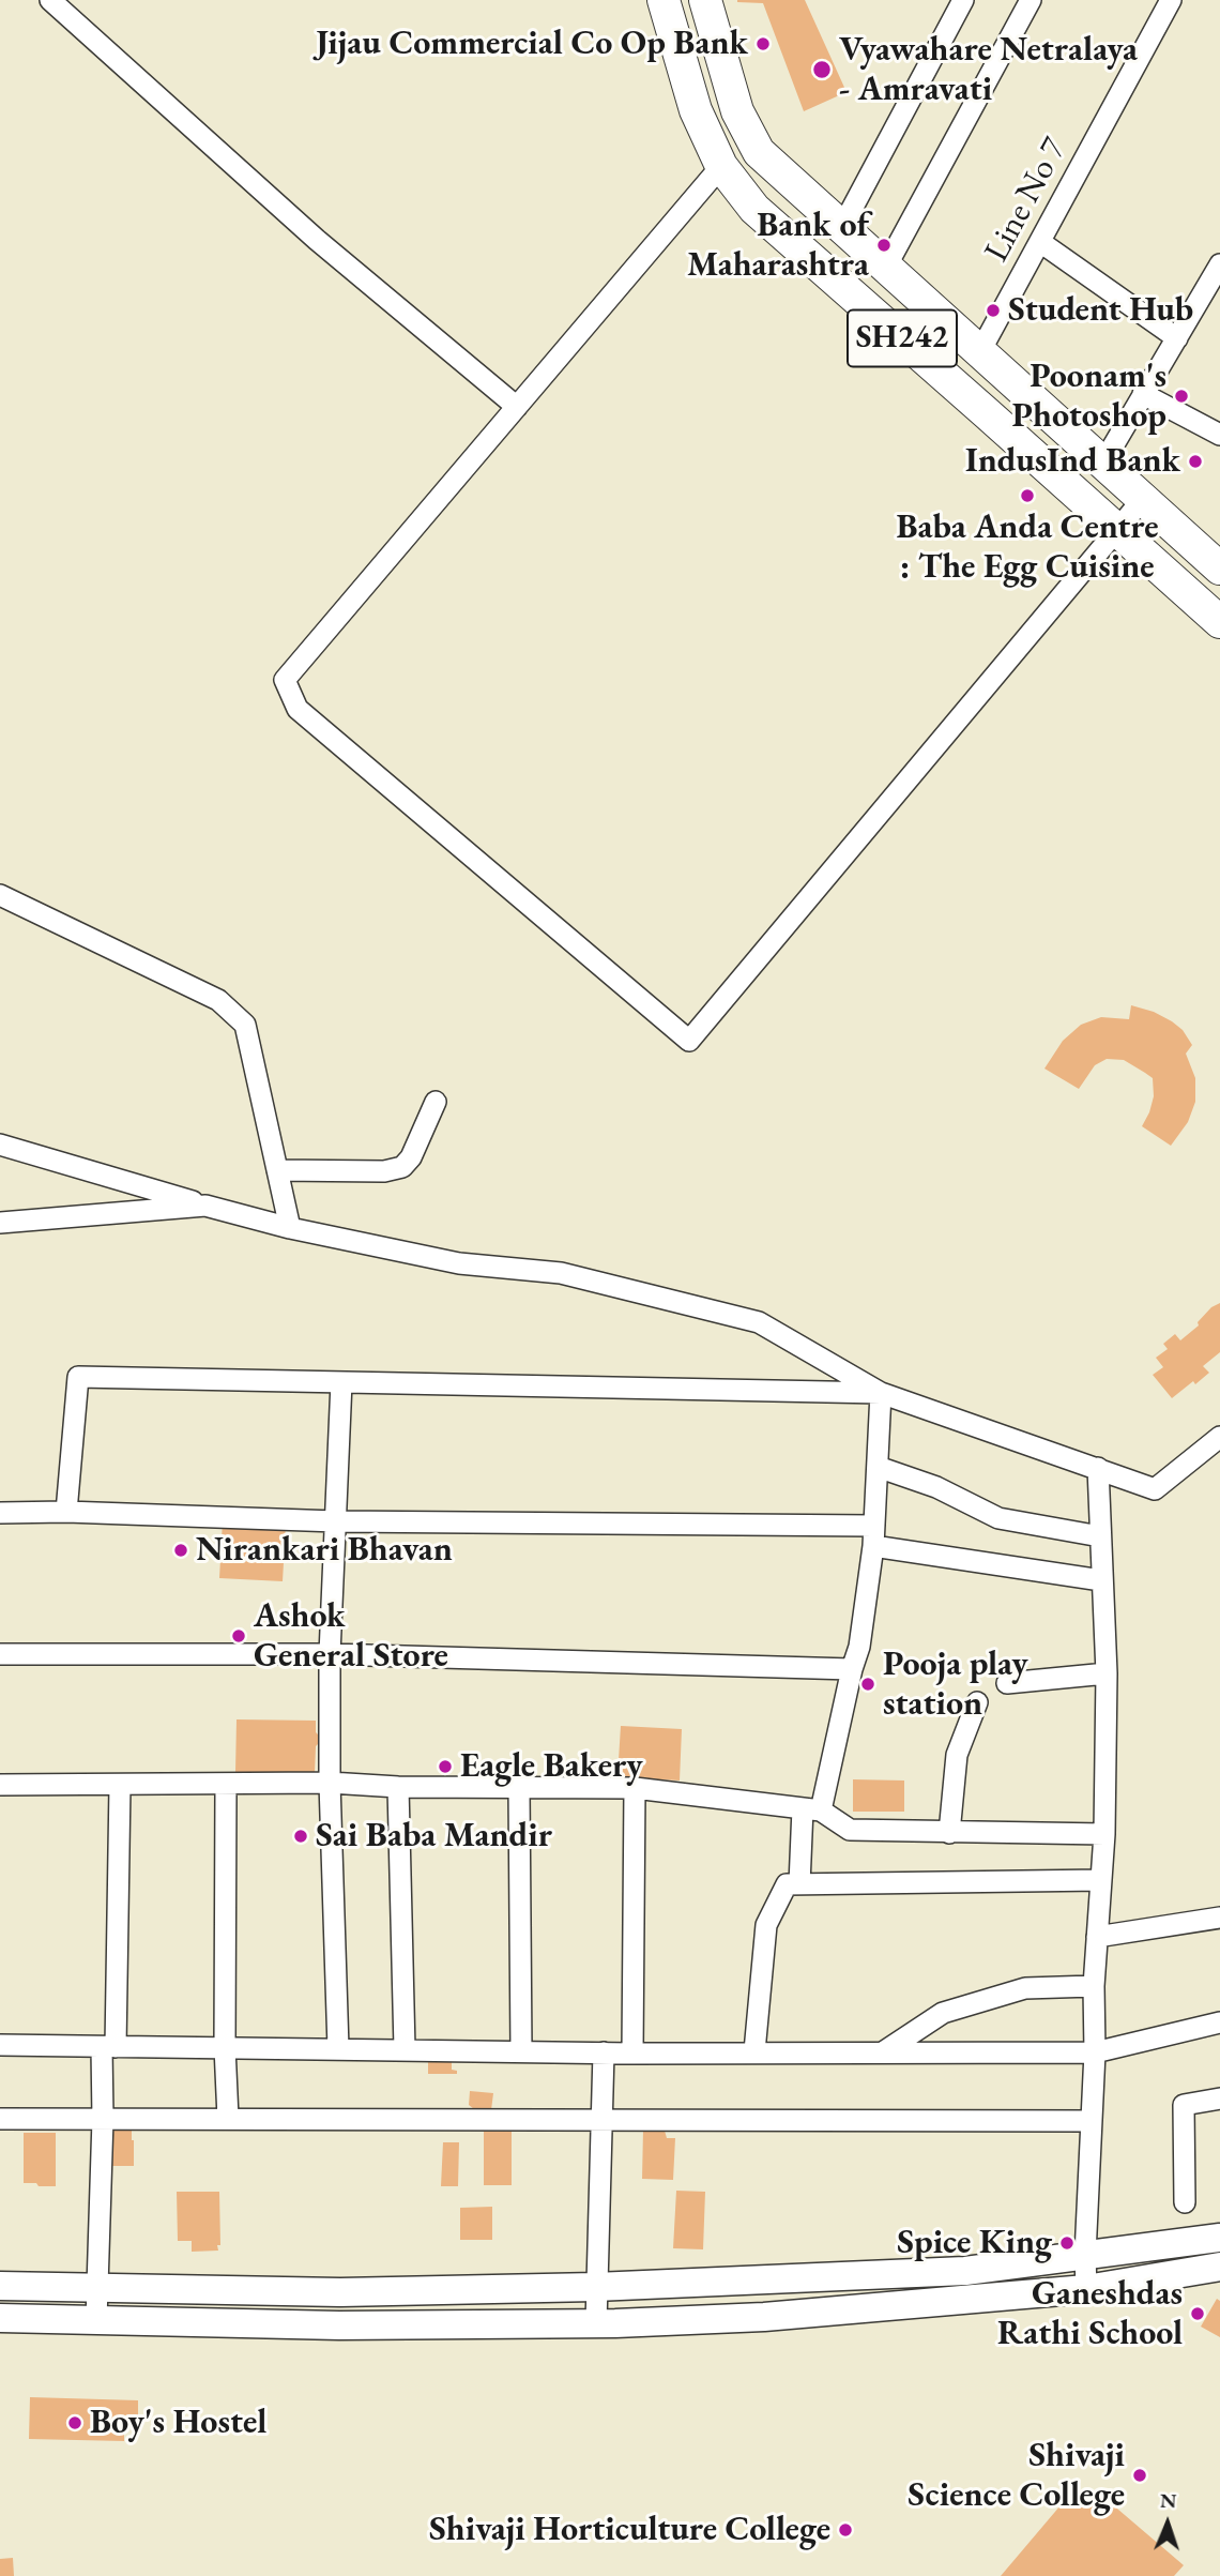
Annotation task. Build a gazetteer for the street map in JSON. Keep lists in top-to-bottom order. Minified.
{"streets":{"main road":["SH242"],"street":["Line No 7"]},"crossings":[["Line No 7","SH242"]],"places":["Jijau Commercial Co Op Bank","Vyawahare Netralaya - Amravati","Bank of Maharashtra","Student Hub","Poonam's Photoshop","IndusInd Bank","Baba Anda Centre : The Egg Cuisine","Nirankari Bhavan","Ashok General Store","Pooja play station","Eagle Bakery","Sai Baba Mandir","Spice King","Ganeshdas Rathi School","Boy's Hostel","Shivaji Science College","Shivaji Horticulture College"],"north":"top"}
